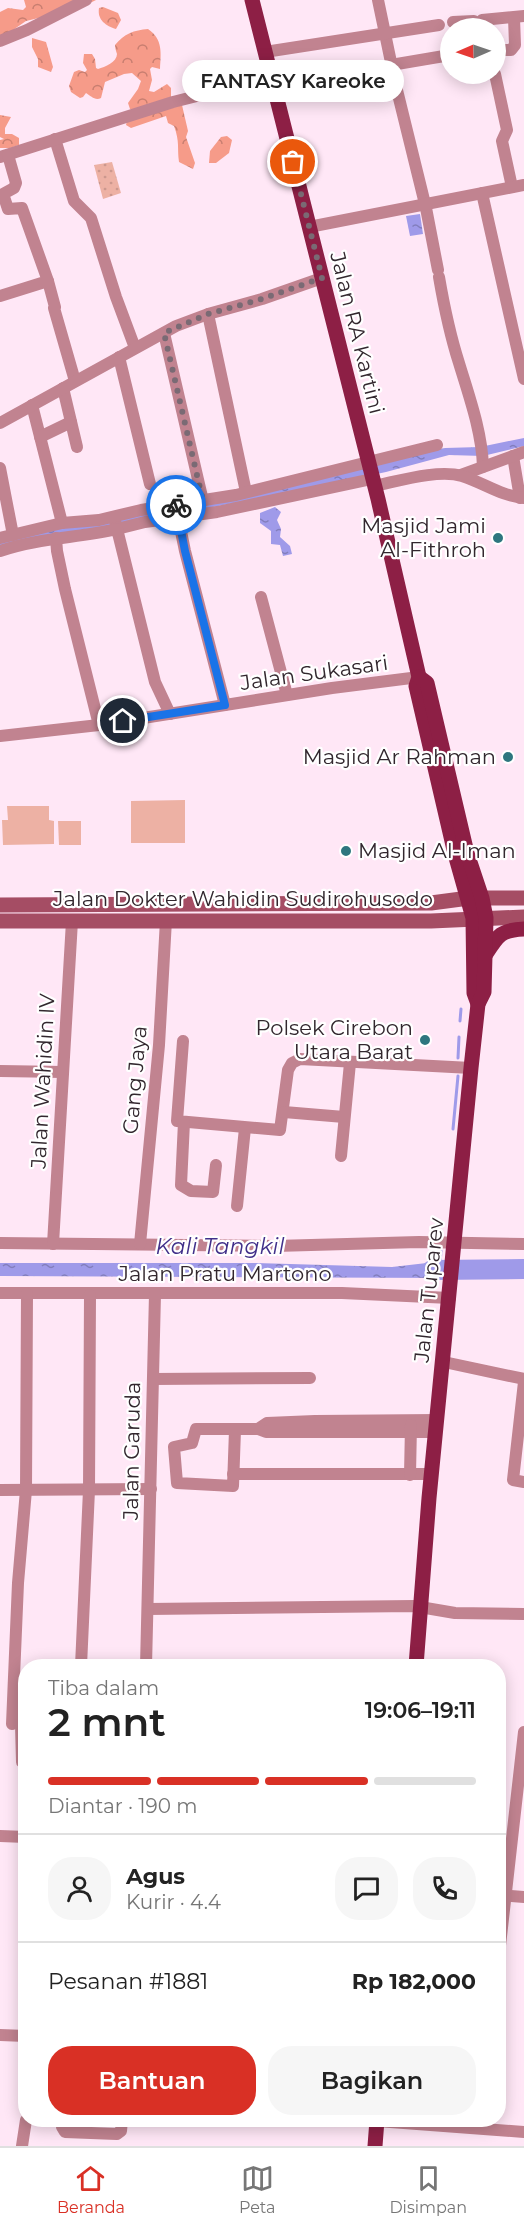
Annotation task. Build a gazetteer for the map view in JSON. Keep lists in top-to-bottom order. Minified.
{"streets":{"main road":["Jalan RA Kartini","Jalan Dokter Wahidin Sudirohusodo","Jalan Tuparev"],"street":["Jalan Sukasari","Gang Jaya","Jalan Wahidin IV","Jalan Pratu Martono","Jalan Garuda"]},"crossings":[["Jalan RA Kartini","Jalan Sukasari"],["Jalan RA Kartini","Jalan Dokter Wahidin Sudirohusodo"],["Jalan RA Kartini","Jalan Tuparev"],["Jalan Dokter Wahidin Sudirohusodo","Gang Jaya"],["Jalan Dokter Wahidin Sudirohusodo","Jalan Wahidin IV"],["Jalan Dokter Wahidin Sudirohusodo","Jalan Tuparev"],["Jalan Pratu Martono","Jalan Tuparev"],["Jalan Pratu Martono","Jalan Garuda"]],"water":["Kali Tangkil"],"places":["FANTASY Kareoke","Masjid Jami Al-Fithroh","Masjid Ar Rahman","Masjid Al-Iman","Polsek Cirebon Utara Barat"],"north":"left","page":{"bubble":"FANTASY Kareoke","heading":["2 mnt","Tiba dalam","19:06–19:11"],"panel":["Agus","Kurir · 4.4","Pesanan #1881","Rp 182,000"],"bar":"Diantar · 190 m","buttons":["Bantuan","Bagikan"],"tabs":["Beranda","Peta","Disimpan"]}}
